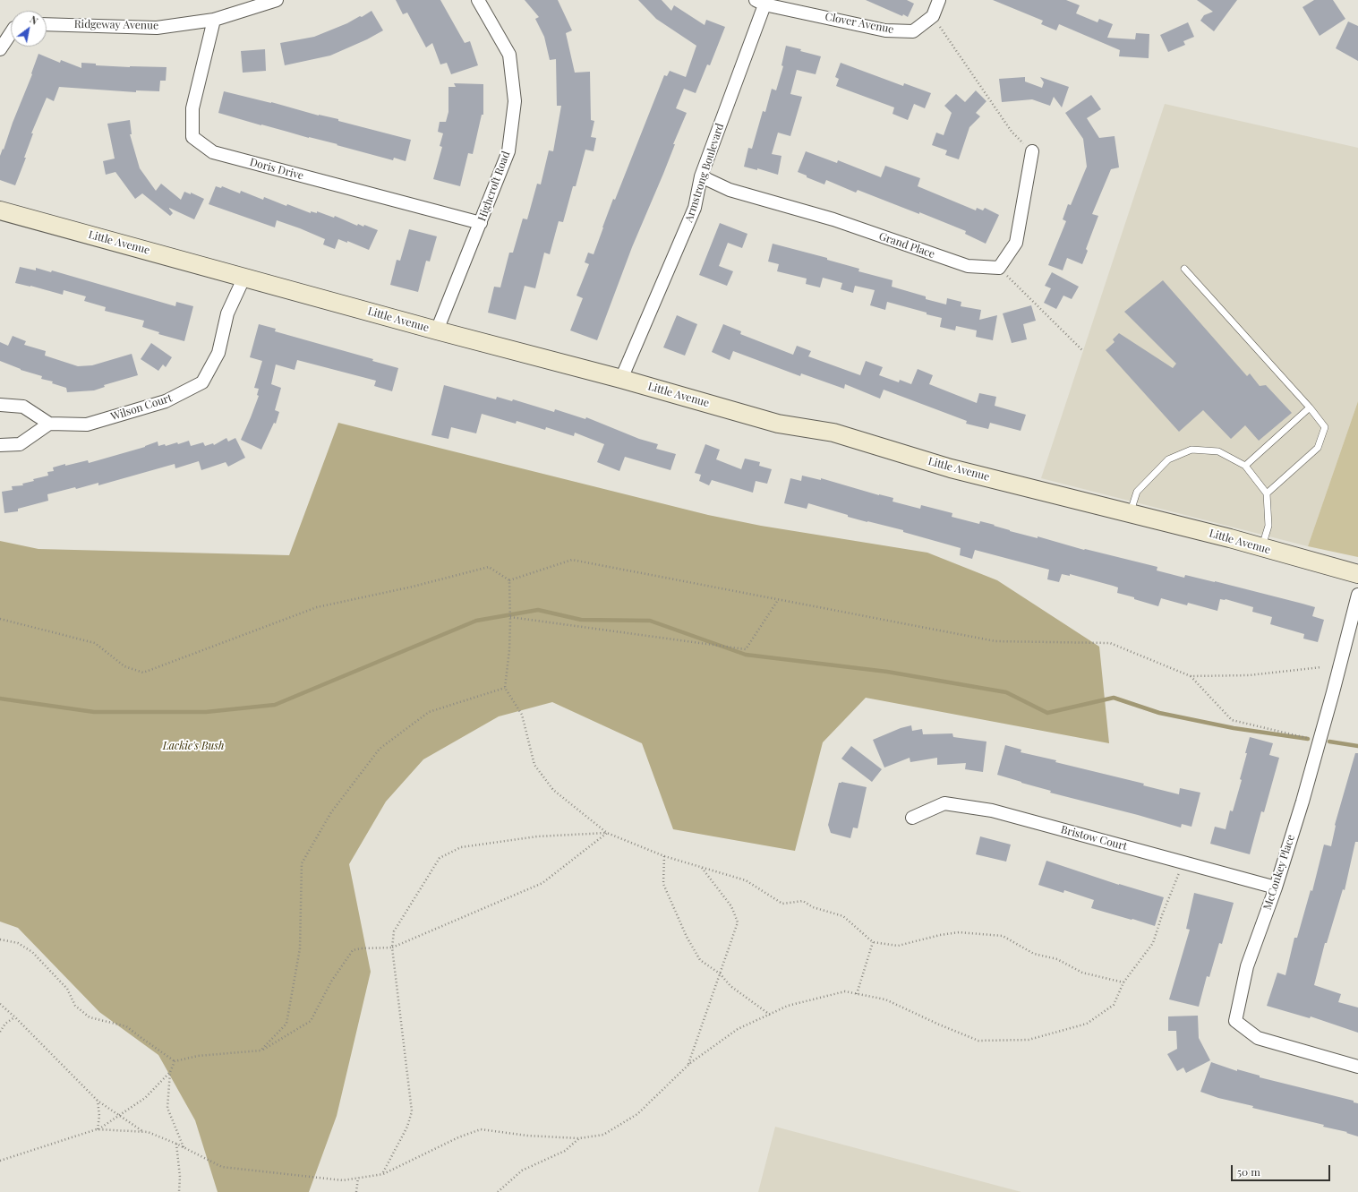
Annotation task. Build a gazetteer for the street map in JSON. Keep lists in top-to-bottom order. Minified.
{"streets":{"street":["Clover Avenue","Ridgeway Avenue","Doris Drive","Armstrong Boulevard","Highcroft Road","Little Avenue","Grand Place","Wilson Court","Bristow Court","McConkey Place"]},"crossings":[["Clover Avenue","Armstrong Boulevard"],["Ridgeway Avenue","Doris Drive"],["Doris Drive","Highcroft Road"],["Armstrong Boulevard","Little Avenue"],["Armstrong Boulevard","Grand Place"],["Highcroft Road","Little Avenue"],["Little Avenue","Wilson Court"],["Bristow Court","McConkey Place"]],"parks":["Lackie's Bush"],"scale_bar":"50 m","north":"top right"}
